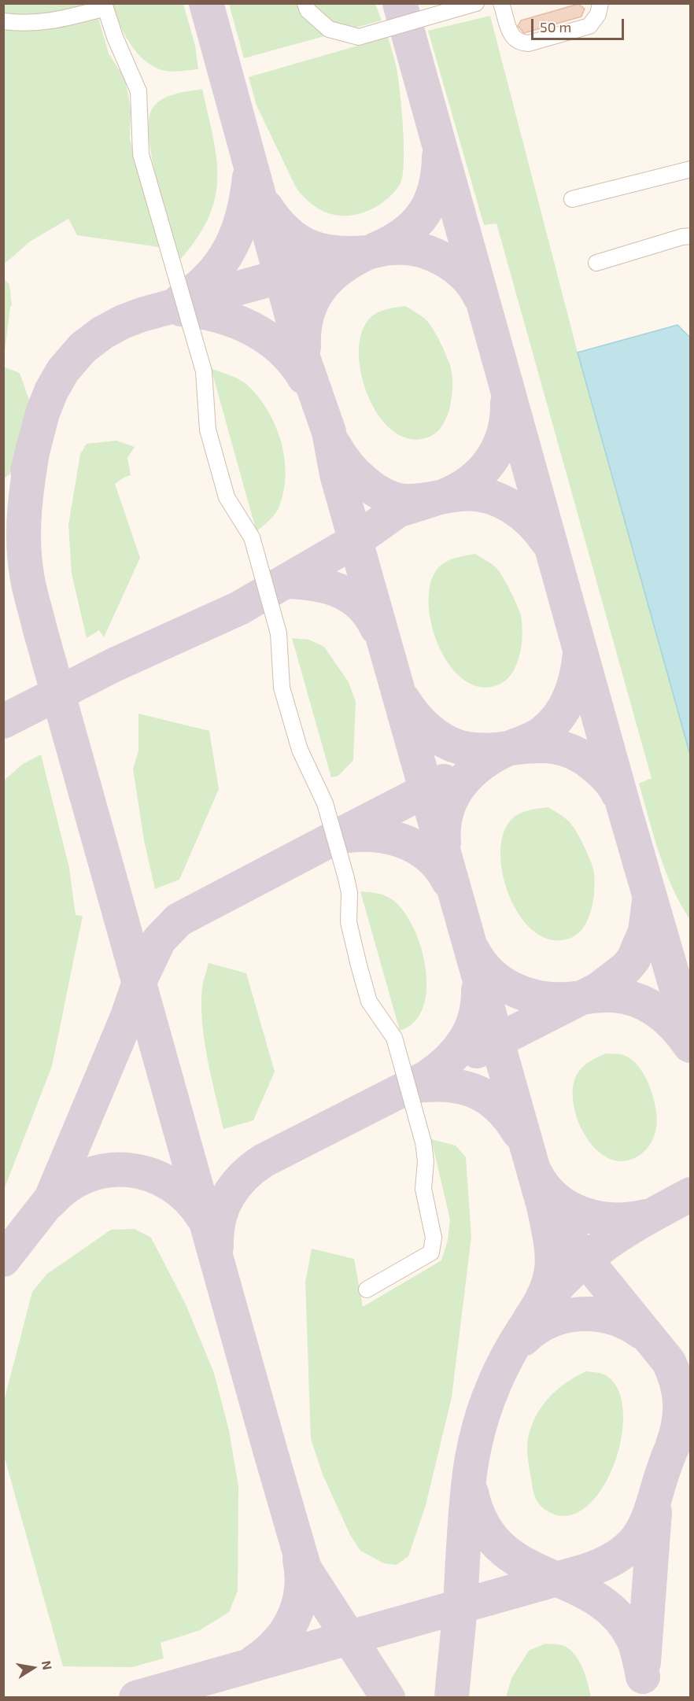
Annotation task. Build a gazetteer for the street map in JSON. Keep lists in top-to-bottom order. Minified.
{"scale_bar":"50 m","north":"right"}
